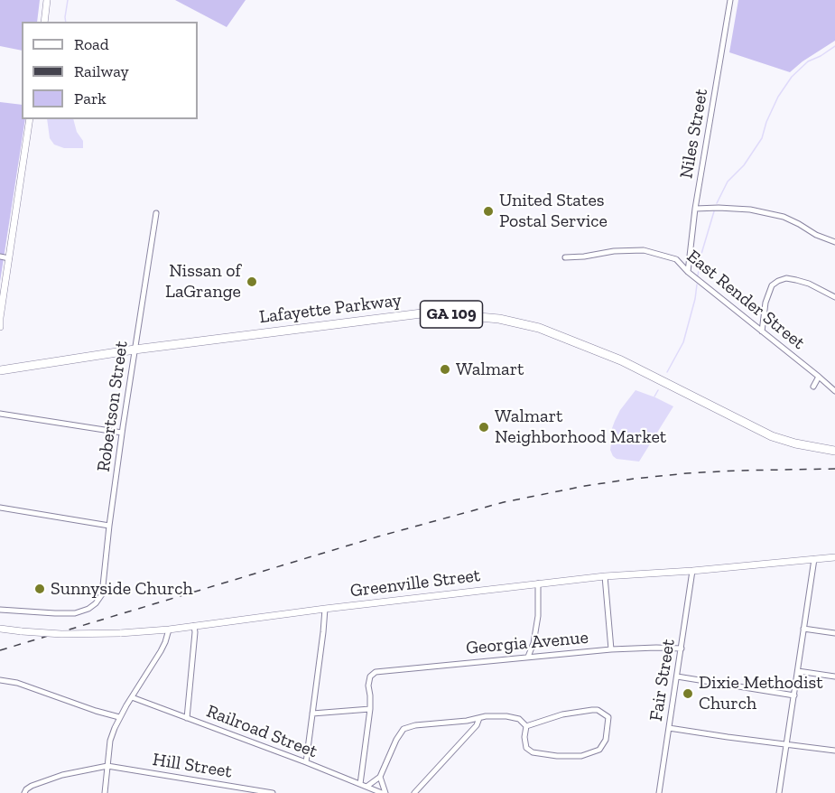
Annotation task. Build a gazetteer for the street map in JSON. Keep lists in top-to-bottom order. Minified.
{"streets":{"highway":["Lafayette Parkway","GA 109"],"street":["Niles Street","East Render Street","Robertson Street","Greenville Street","Georgia Avenue","Fair Street","Railroad Street","Hill Street"]},"crossings":[["Niles Street","East Render Street"],["Lafayette Parkway","Robertson Street"],["Greenville Street","Fair Street"],["Georgia Avenue","Fair Street"]],"places":["United States Postal Service","Nissan of LaGrange","Walmart","Walmart Neighborhood Market","Sunnyside Church","Dixie Methodist Church"],"legend":["Road","Railway","Park"]}
